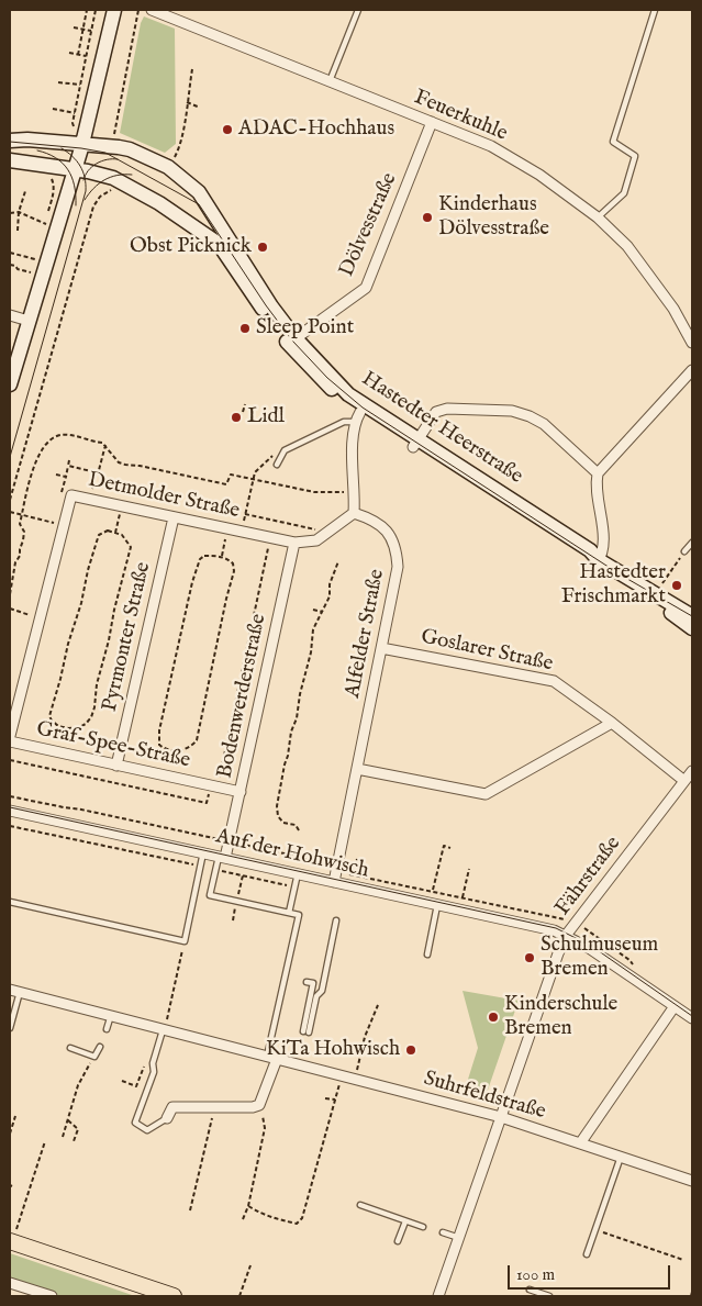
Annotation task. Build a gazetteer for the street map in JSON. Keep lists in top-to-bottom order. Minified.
{"streets":{"street":["Feuerkuhle","Dölvesstraße","Hastedter Heerstraße","Detmolder Straße","Alfelder Straße","Pyrmonter Straße","Goslarer Straße","Bodenwerderstraße","Graf-Spee-Straße","Auf der Hohwisch","Fährstraße","Suhrfeldstraße"]},"crossings":[["Feuerkuhle","Dölvesstraße"],["Dölvesstraße","Hastedter Heerstraße"],["Detmolder Straße","Alfelder Straße"],["Detmolder Straße","Pyrmonter Straße"],["Detmolder Straße","Bodenwerderstraße"],["Alfelder Straße","Goslarer Straße"],["Alfelder Straße","Auf der Hohwisch"],["Pyrmonter Straße","Graf-Spee-Straße"],["Goslarer Straße","Fährstraße"],["Bodenwerderstraße","Graf-Spee-Straße"],["Bodenwerderstraße","Auf der Hohwisch"],["Auf der Hohwisch","Fährstraße"],["Fährstraße","Suhrfeldstraße"]],"places":["ADAC-Hochhaus","Kinderhaus Dölvesstraße","Obst Picknick","Sleep Point","Lidl","Hastedter Frischmarkt","Schulmuseum Bremen","Kinderschule Bremen","KiTa Hohwisch"],"scale_bar":"100 m"}
